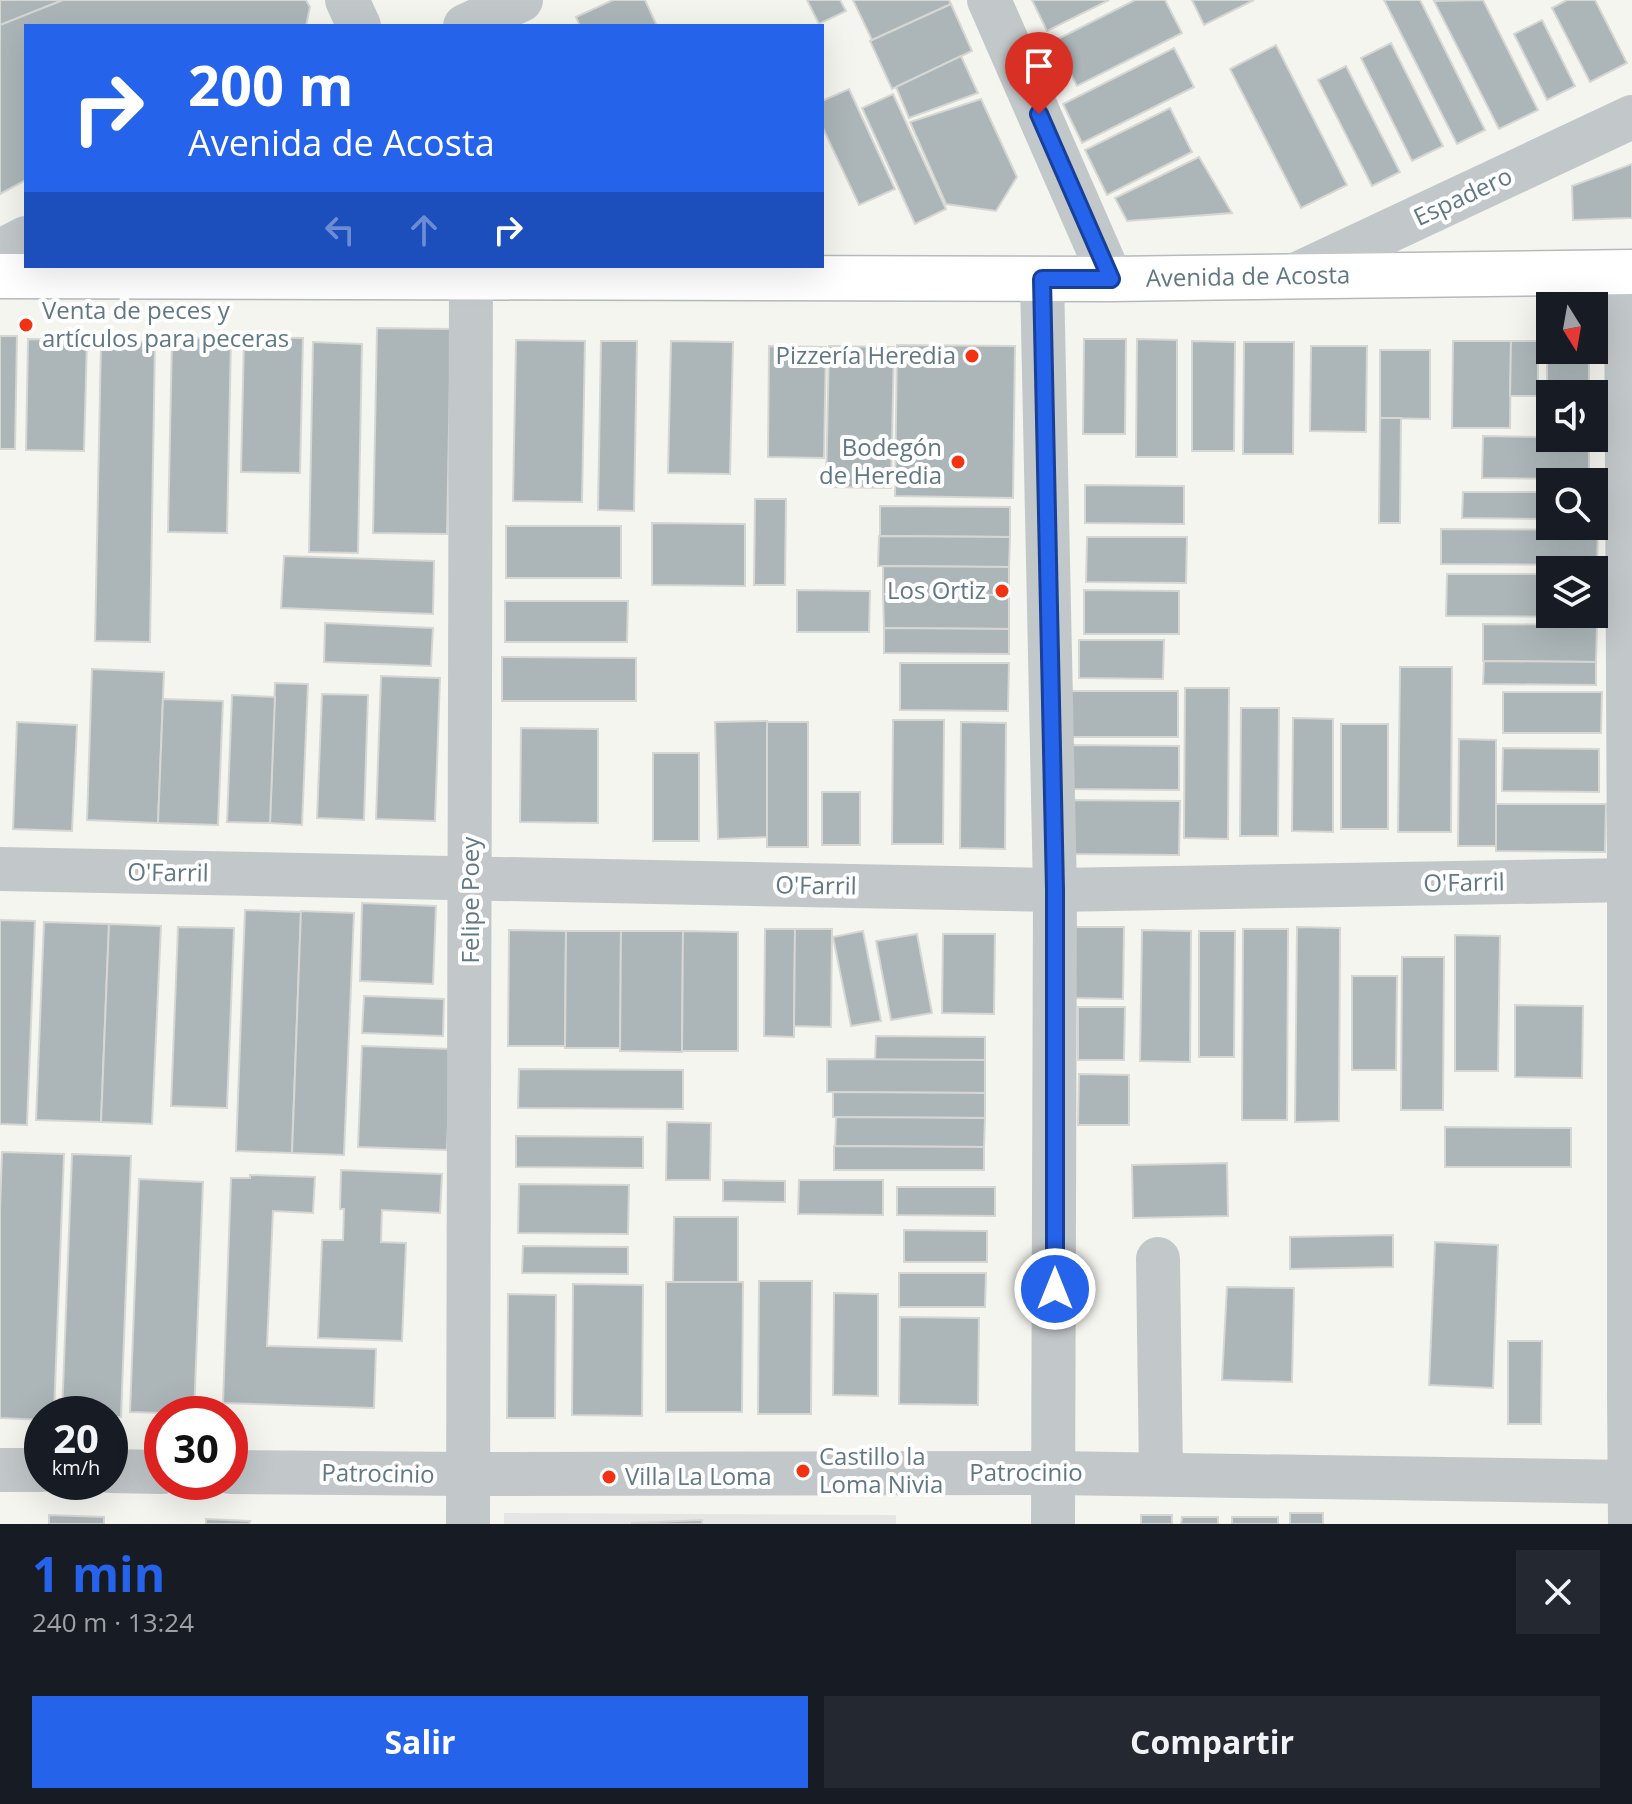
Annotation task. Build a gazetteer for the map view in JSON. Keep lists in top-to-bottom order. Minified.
{"streets":{"main road":["Avenida de Acosta"],"street":["Espadero","O'Farril","Felipe Poey","Patrocinio"]},"crossings":[["Espadero","Avenida de Acosta"],["Avenida de Acosta","Felipe Poey"],["O'Farril","Felipe Poey"],["Felipe Poey","Patrocinio"]],"places":["Venta de peces y artículos para peceras","Pizzería Heredia","Bodegón de Heredia","Los Ortiz","Castillo la Loma Nivia","Villa La Loma"],"north":"bottom","page":{"turn":["200 m","Avenida de Acosta"],"speed":"20 km/h","limit":"30","heading":["1 min","240 m · 13:24"],"buttons":["Salir","Compartir"]}}
